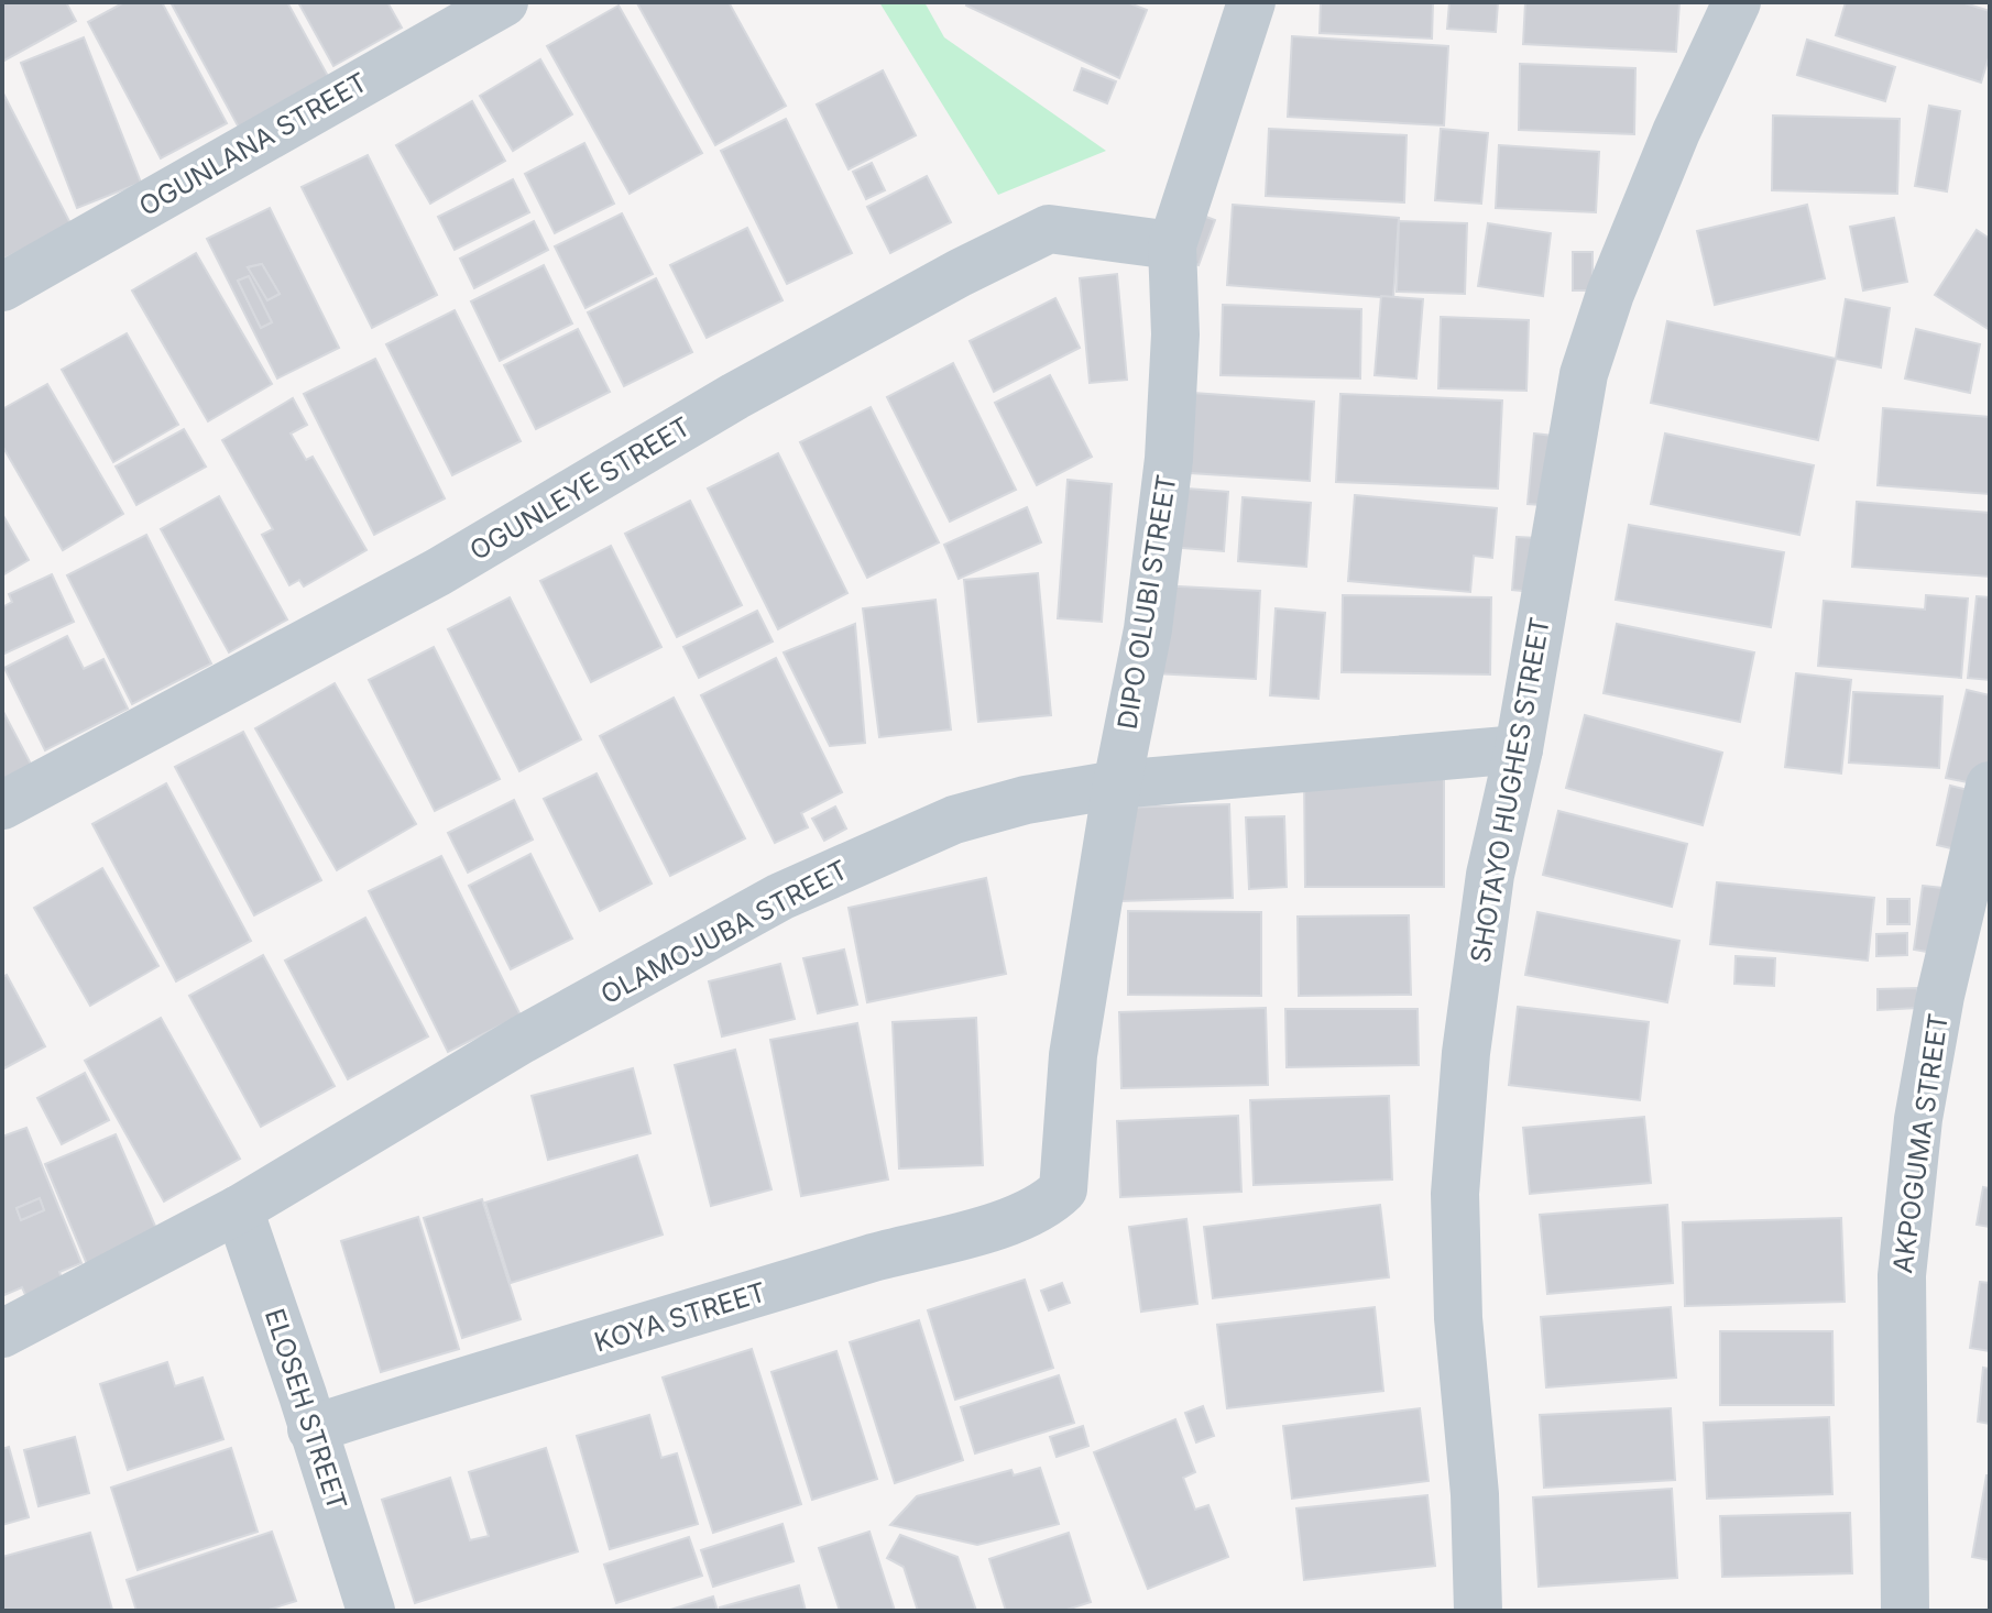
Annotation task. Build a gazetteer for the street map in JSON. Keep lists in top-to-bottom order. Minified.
{"streets":{"street":["OGUNLANA STREET","OGUNLEYE STREET","DIPO OLUBI STREET","SHOTAYO HUGHES STREET","OLAMOJUBA STREET","AKPOGUMA STREET","KOYA STREET","ELOSEH STREET"]},"crossings":[["OGUNLEYE STREET","DIPO OLUBI STREET"],["DIPO OLUBI STREET","OLAMOJUBA STREET"],["DIPO OLUBI STREET","KOYA STREET"],["SHOTAYO HUGHES STREET","OLAMOJUBA STREET"],["OLAMOJUBA STREET","ELOSEH STREET"],["KOYA STREET","ELOSEH STREET"]]}
